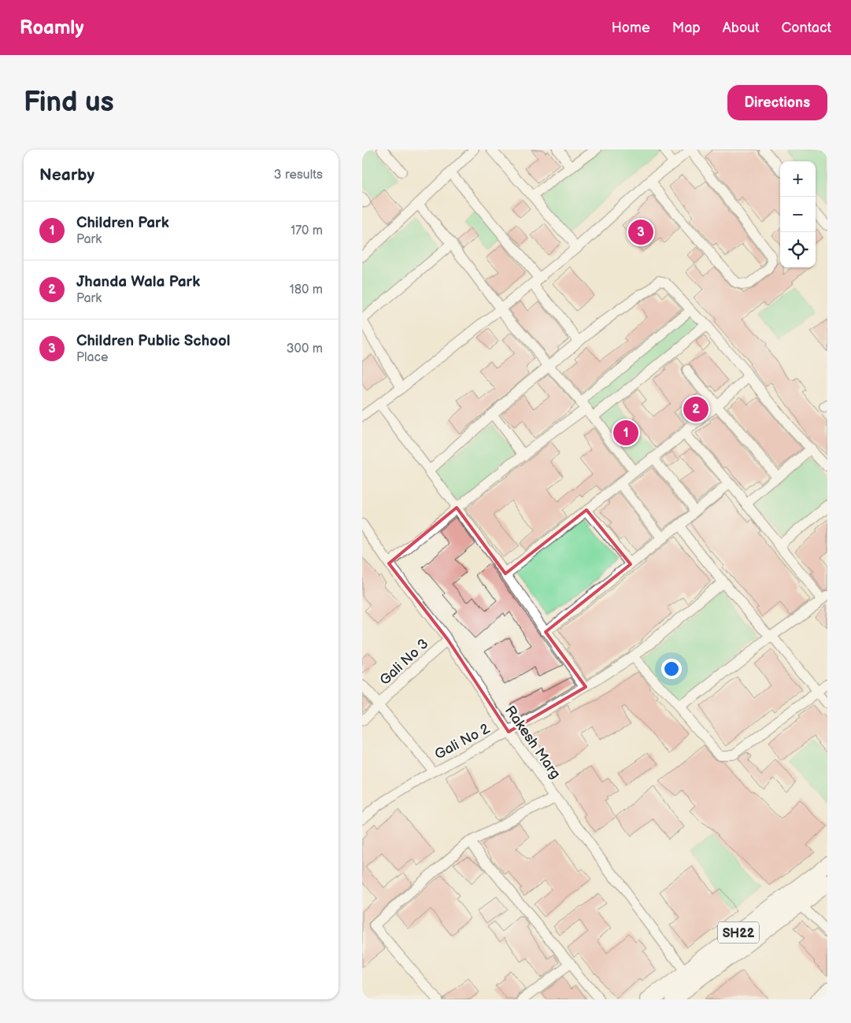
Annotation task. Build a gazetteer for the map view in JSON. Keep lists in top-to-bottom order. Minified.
{"streets":{"highway":["SH22"],"street":["Gali No 3","Gali No 2","Rakesh Marg"]},"crossings":[["Gali No 3","Rakesh Marg"],["Gali No 2","Rakesh Marg"],["Rakesh Marg","SH22"]],"page":{"header":"Roamly","nav":["Home","Map","About","Contact"],"buttons":"Directions","title":"Find us","heading":["Nearby","3 results"],"map_buttons":["+","−"],"list":[{"mark":"1","name":"Children Park","note":"Park","value":"170 m"},{"mark":"2","name":"Jhanda Wala Park","note":"Park","value":"180 m"},{"mark":"3","name":"Children Public School","note":"Place","value":"300 m"}],"pins":["3","2","1"]}}
